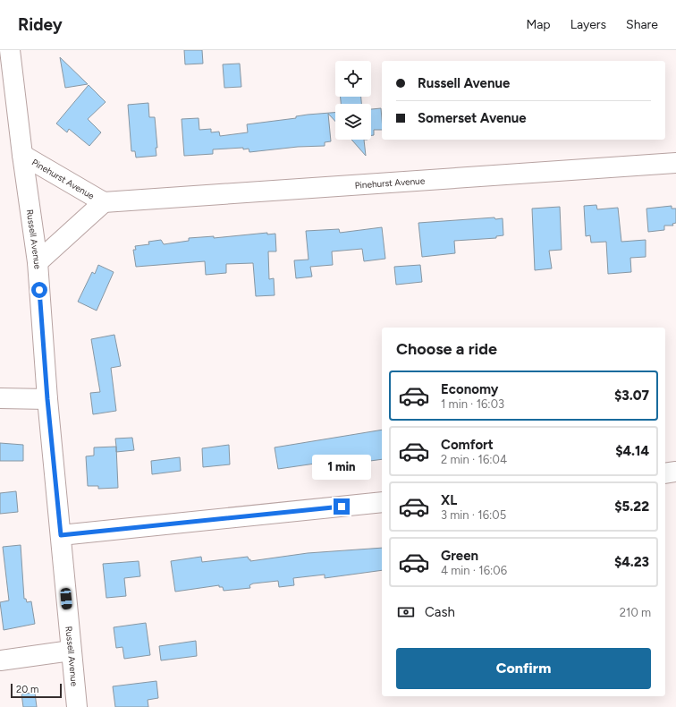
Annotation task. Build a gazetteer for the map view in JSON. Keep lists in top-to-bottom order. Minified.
{"streets":{"street":["Pinehurst Avenue","Russell Avenue"]},"crossings":[["Pinehurst Avenue","Russell Avenue"]],"scale_bar":"20 m","page":{"header":"Ridey","nav":["Map","Layers","Share"],"banner":["Russell Avenue","Somerset Avenue"],"heading":"Choose a ride","list":[{"name":"Economy","note":"1 min · 16:03","value":"$3.07"},{"name":"Comfort","note":"2 min · 16:04","value":"$4.14"},{"name":"XL","note":"3 min · 16:05","value":"$5.22"},{"name":"Green","note":"4 min · 16:06","value":"$4.23"}],"bubble":"1 min","pay":["Cash","210 m"],"buttons":"Confirm","scale":"20 m"}}
